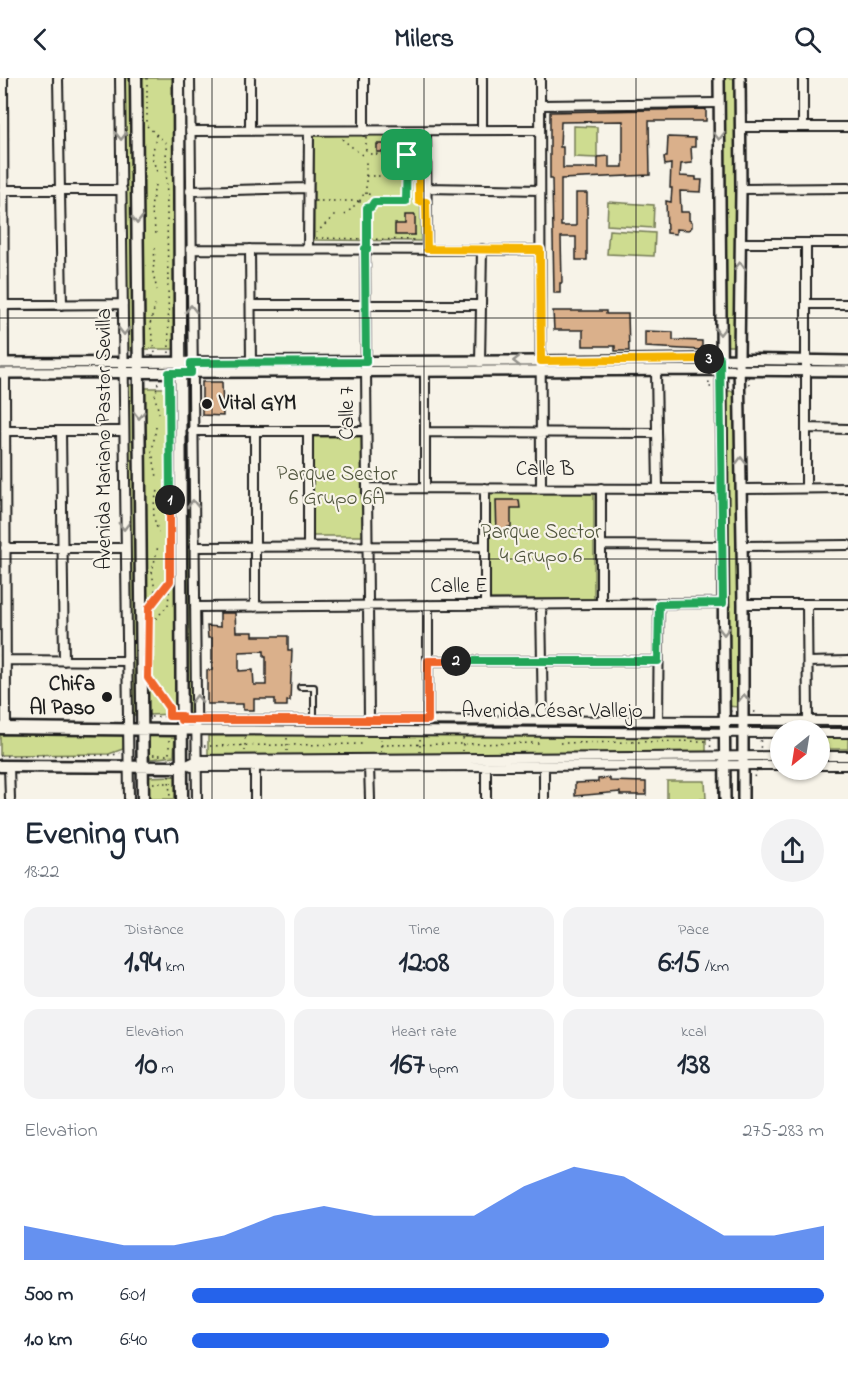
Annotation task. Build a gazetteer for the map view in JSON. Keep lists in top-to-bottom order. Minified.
{"streets":{"main road":["Avenida Mariano Pastor Sevilla","Avenida César Vallejo"],"street":["Calle 7","Calle B","Calle E"]},"crossings":[["Calle 7","Calle B"],["Calle 7","Calle E"],["Calle 7","Avenida César Vallejo"],["Avenida Mariano Pastor Sevilla","Avenida César Vallejo"]],"parks":["Parque Sector 6 Grupo 6A","Parque Sector 4 Grupo 6"],"places":["Vital GYM","Chifa Al Paso"],"north":"bottom left","page":{"header":"Milers","pins":["3","1","2"],"heading":["Evening run","18:22"],"stats":[["Distance","1.94 km"],["Time","12:08"],["Pace","6:15 /km"],["Elevation","10 m"],["Heart rate","167 bpm"],["kcal","138"]],"chart":["Elevation","275–283 m"],"list":[{"name":"500 m","note":"6:01"},{"name":"1.0 km","note":"6:40"}]}}
